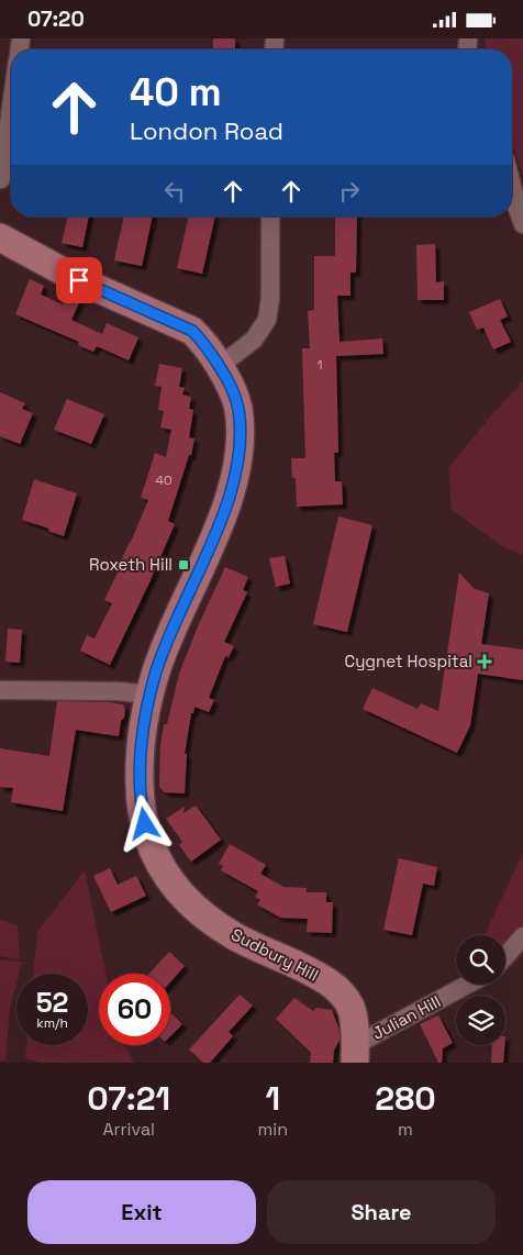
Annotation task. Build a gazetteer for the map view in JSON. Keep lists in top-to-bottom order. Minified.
{"streets":{"main road":["Sudbury Hill"],"street":["Julian Hill"]},"crossings":[["Sudbury Hill","Julian Hill"]],"places":{"transit":["Roxeth Hill"],"health":["Cygnet Hospital"]},"house_numbers":["1","40"],"page":{"status":"07:20","turn":["40 m","London Road"],"speed":"52 km/h","limit":"60","eta":["07:21","Arrival","1","min","280","m"],"buttons":["Exit","Share"]}}
